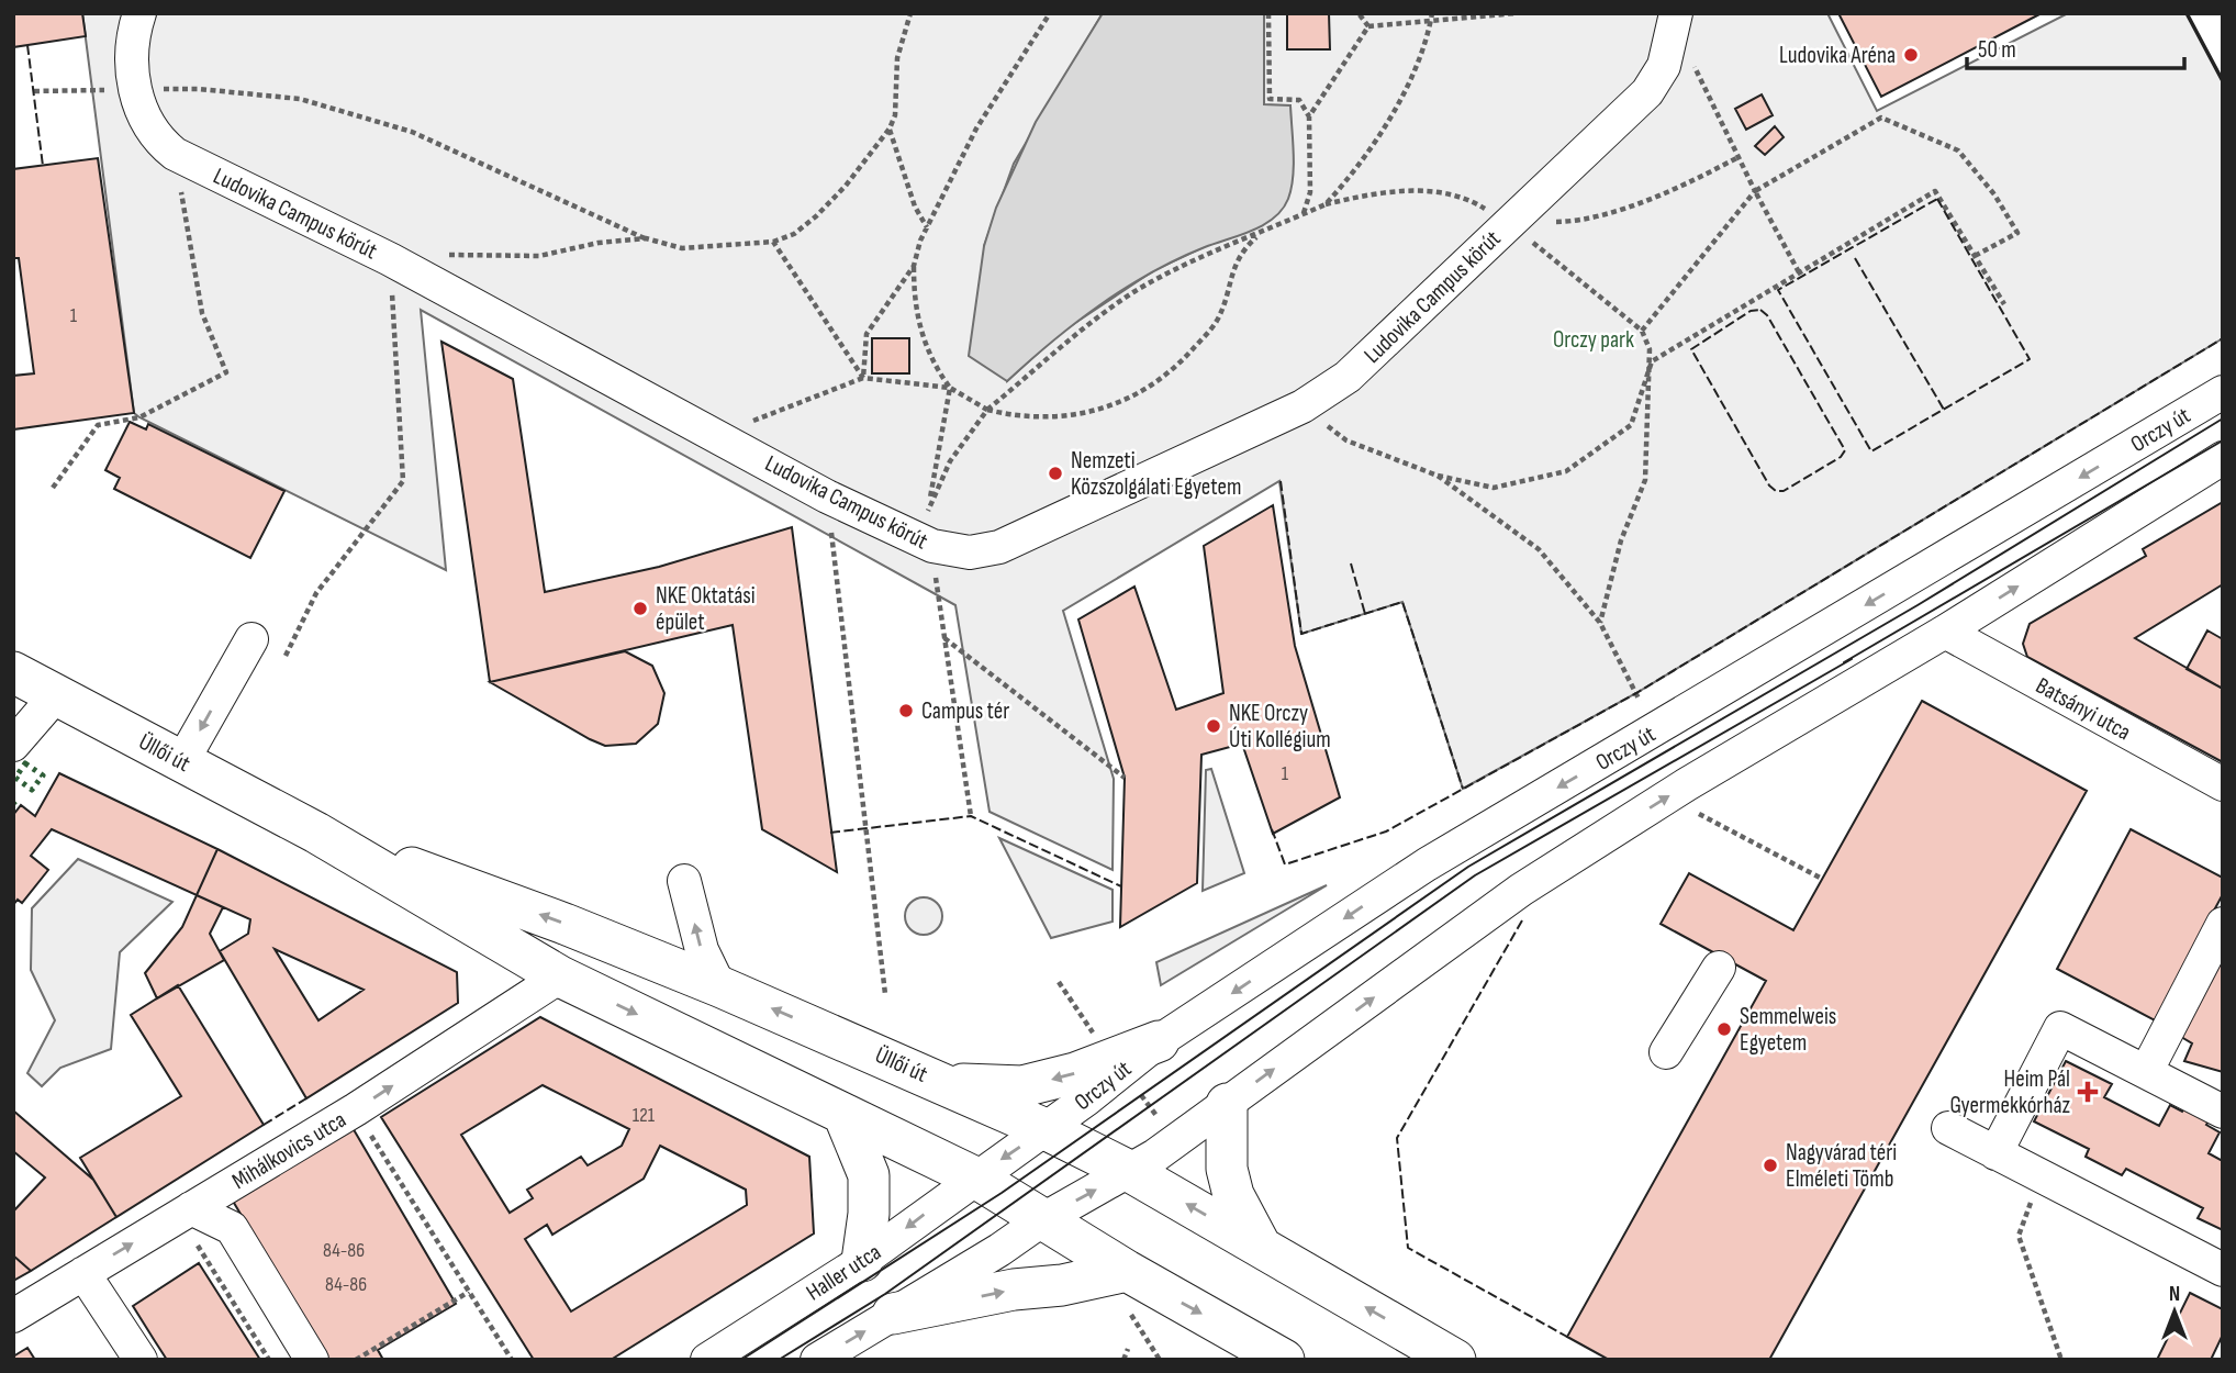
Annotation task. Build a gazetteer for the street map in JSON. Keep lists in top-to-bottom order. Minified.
{"streets":{"main road":["Üllői út"],"street":["Ludovika Campus körút","Orczy út","Batsányi utca","Mihálkovics utca","Haller utca"]},"crossings":[["Orczy út","Üllői út"],["Orczy út","Haller utca"],["Üllői út","Mihálkovics utca"],["Üllői út","Haller utca"]],"one_way":["Mihálkovics utca"],"parks":["Orczy park"],"places":{"other":["Ludovika Aréna","Nemzeti Közszolgálati Egyetem","NKE Oktatási épület","Campus tér","NKE Orczy Úti Kollégium","Semmelweis Egyetem","Nagyvárad téri Elméleti Tömb"],"health":["Heim Pál Gyermekkórház"]},"house_numbers":["1","1","121","84-86","84-86"],"scale_bar":"50 m","north":"top"}
